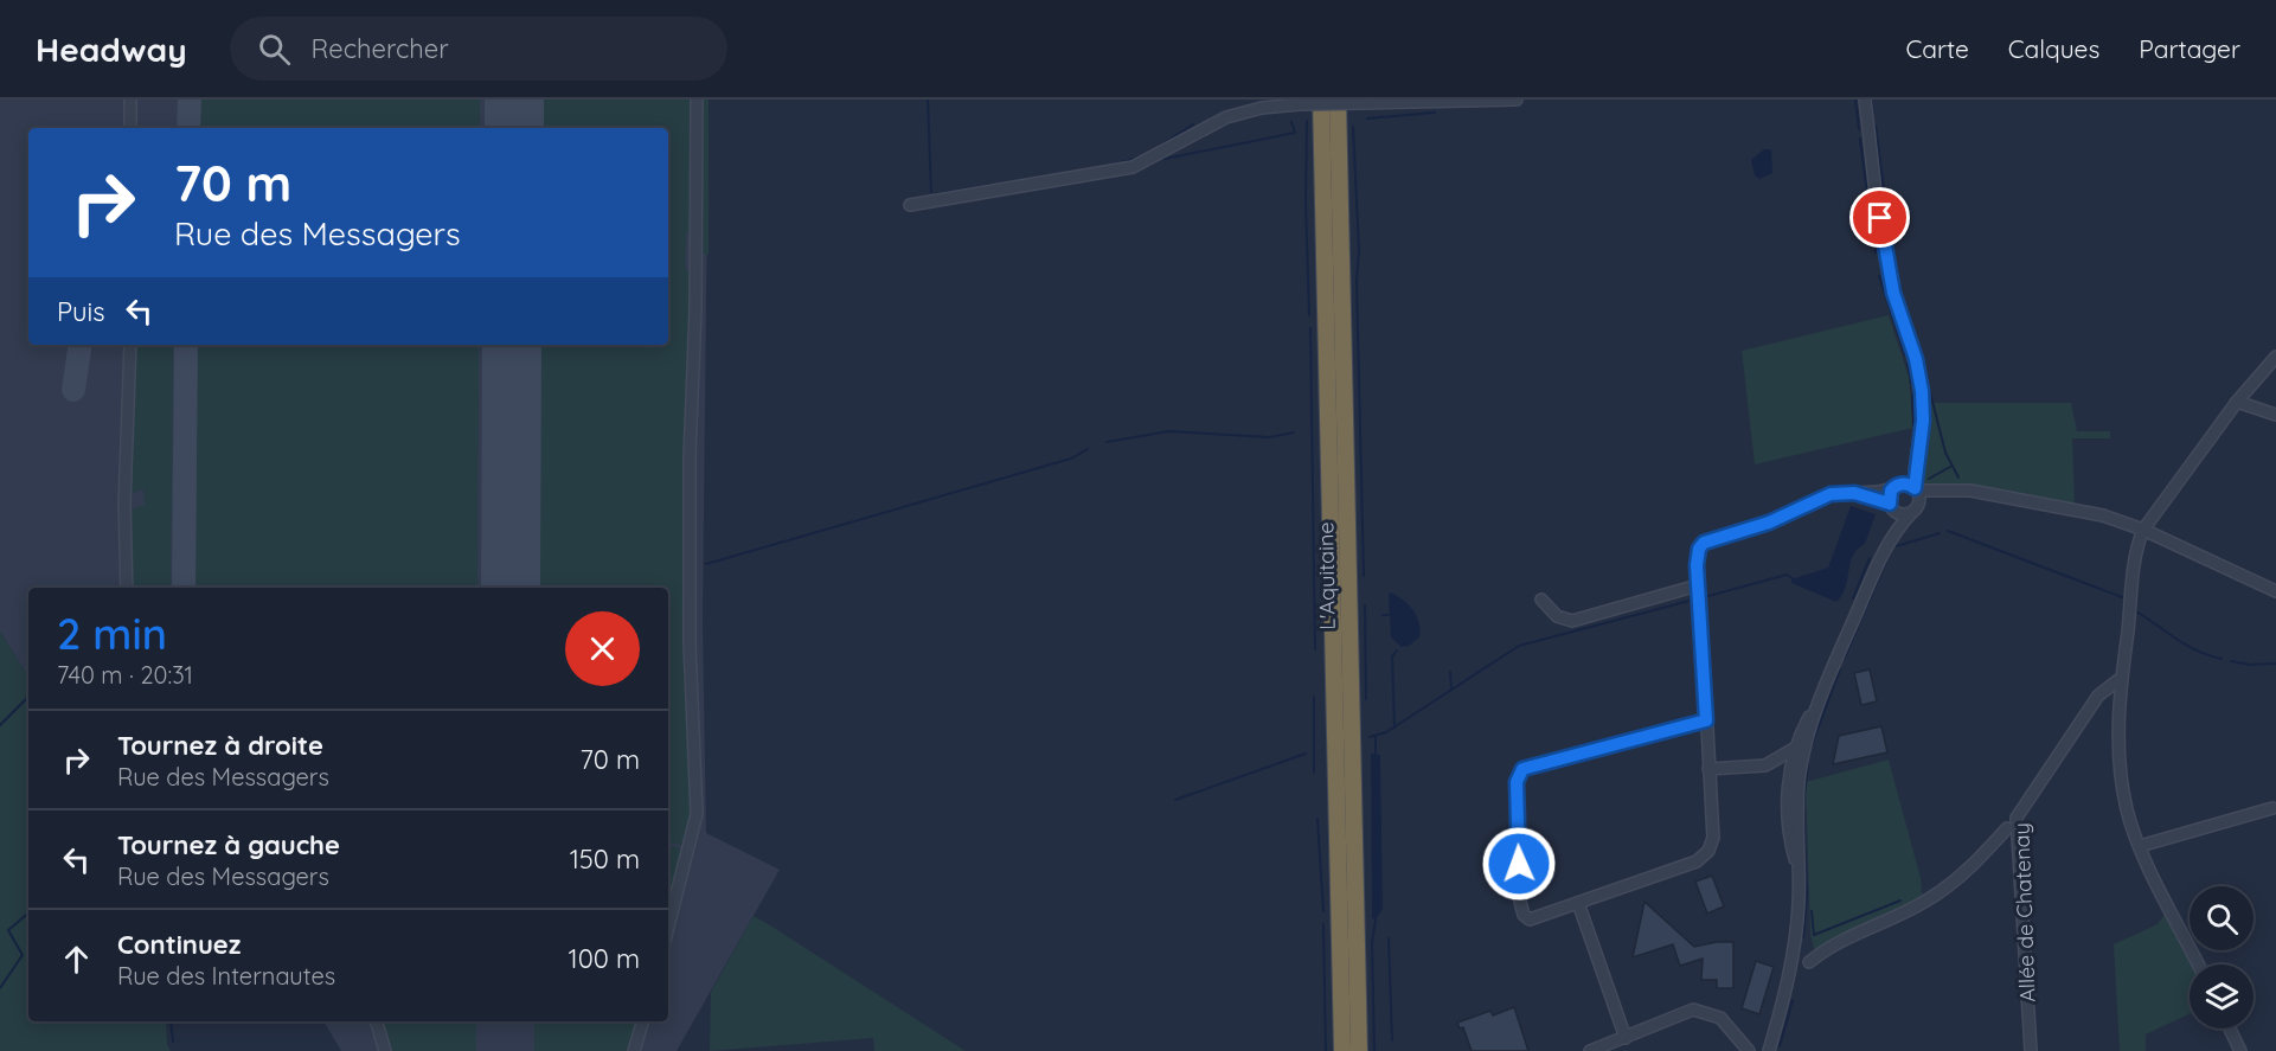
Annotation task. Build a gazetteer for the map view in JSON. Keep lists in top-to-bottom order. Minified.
{"streets":{"highway":["L'Aquitaine"],"street":["Allée de Chatenay"]},"page":{"header":"Headway","search":"Rechercher","nav":["Carte","Calques","Partager"],"turn":["70 m","Rue des Messagers"],"then":"Puis","heading":["2 min","740 m · 20:31"],"list":[{"name":"Tournez à droite","note":"Rue des Messagers","value":"70 m"},{"name":"Tournez à gauche","note":"Rue des Messagers","value":"150 m"},{"name":"Continuez","note":"Rue des Internautes","value":"100 m"}]}}
